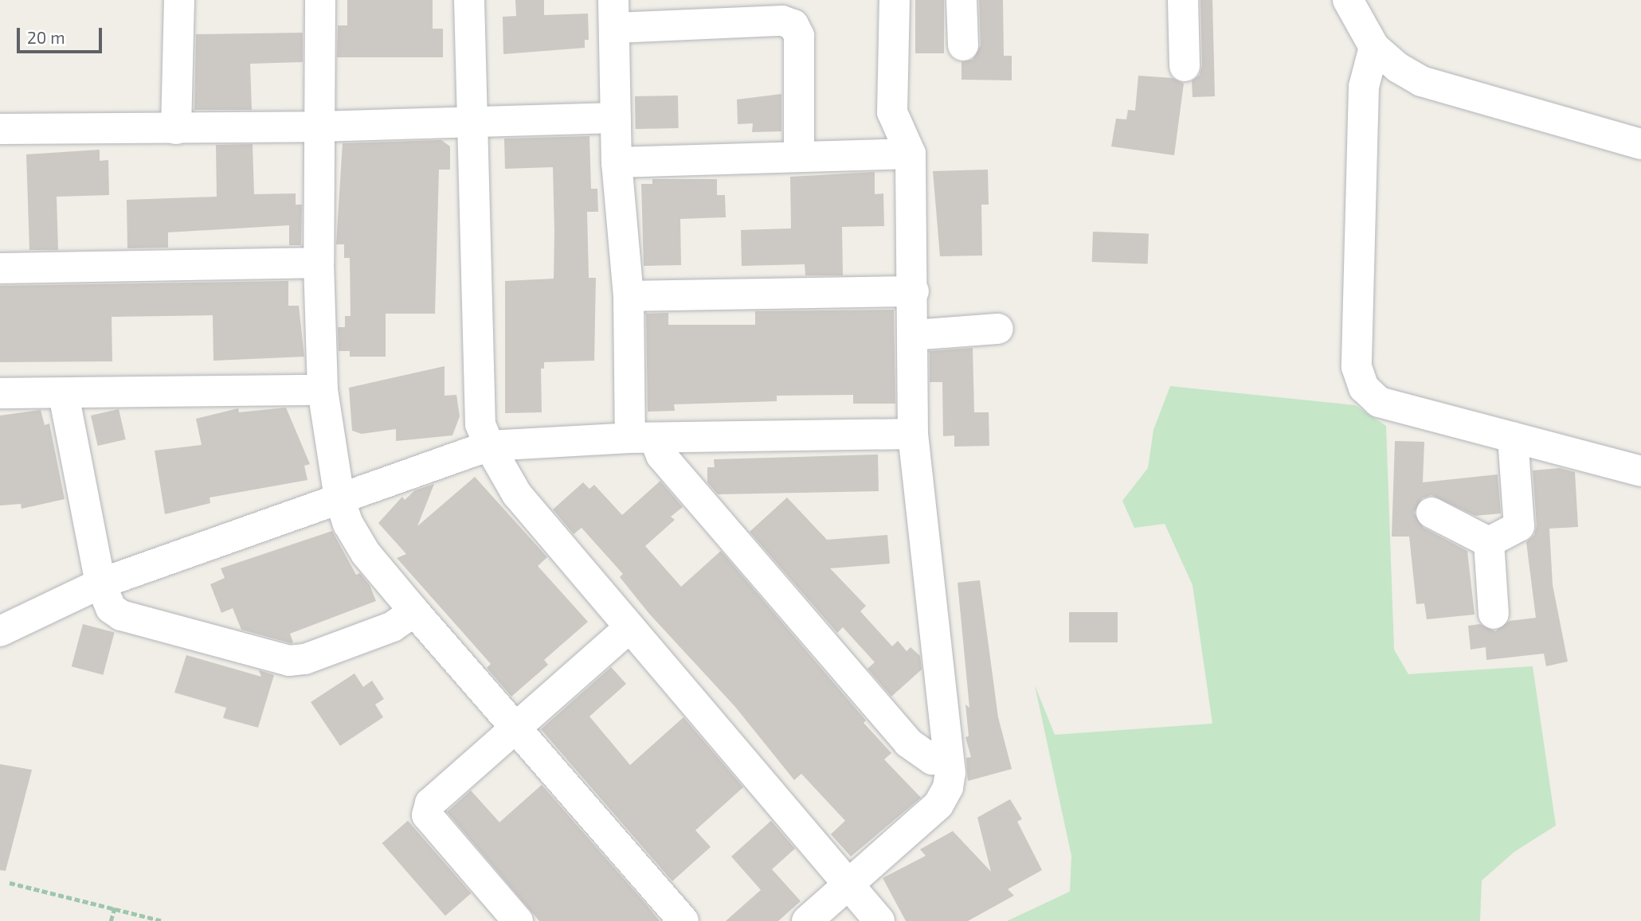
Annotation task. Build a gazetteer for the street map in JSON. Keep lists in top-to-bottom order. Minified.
{"scale_bar":"20 m"}
